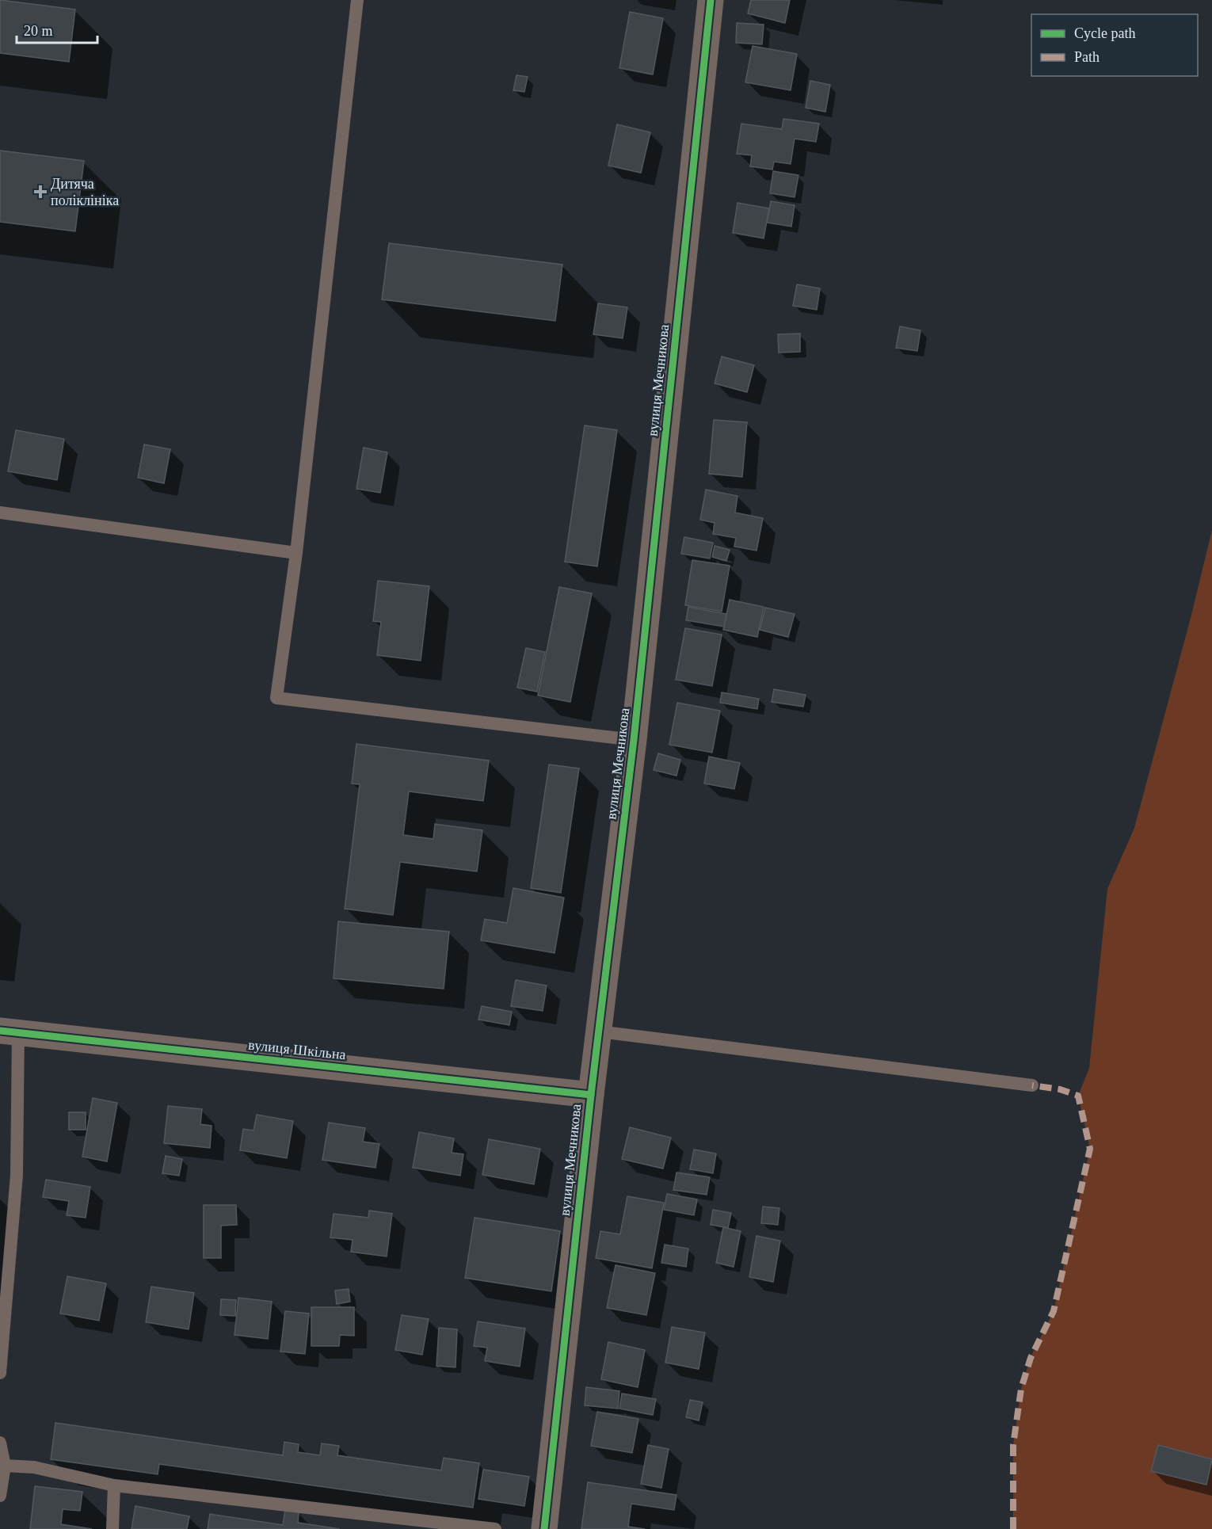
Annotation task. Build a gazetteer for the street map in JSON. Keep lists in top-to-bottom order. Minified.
{"streets":{"street":["вулиця Мечникова","вулиця Шкільна"]},"crossings":[["вулиця Мечникова","вулиця Шкільна"]],"places":{"health":["Дитяча поліклініка"]},"legend":["Cycle path","Path"],"scale_bar":"20 m"}
